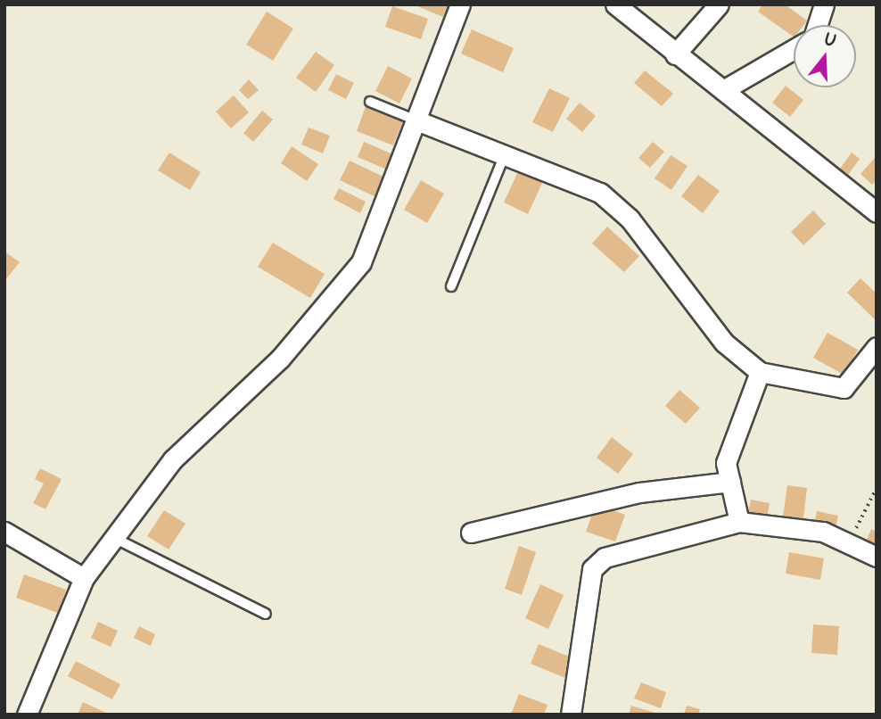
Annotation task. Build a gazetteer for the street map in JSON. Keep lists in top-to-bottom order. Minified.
{"north":"top"}
